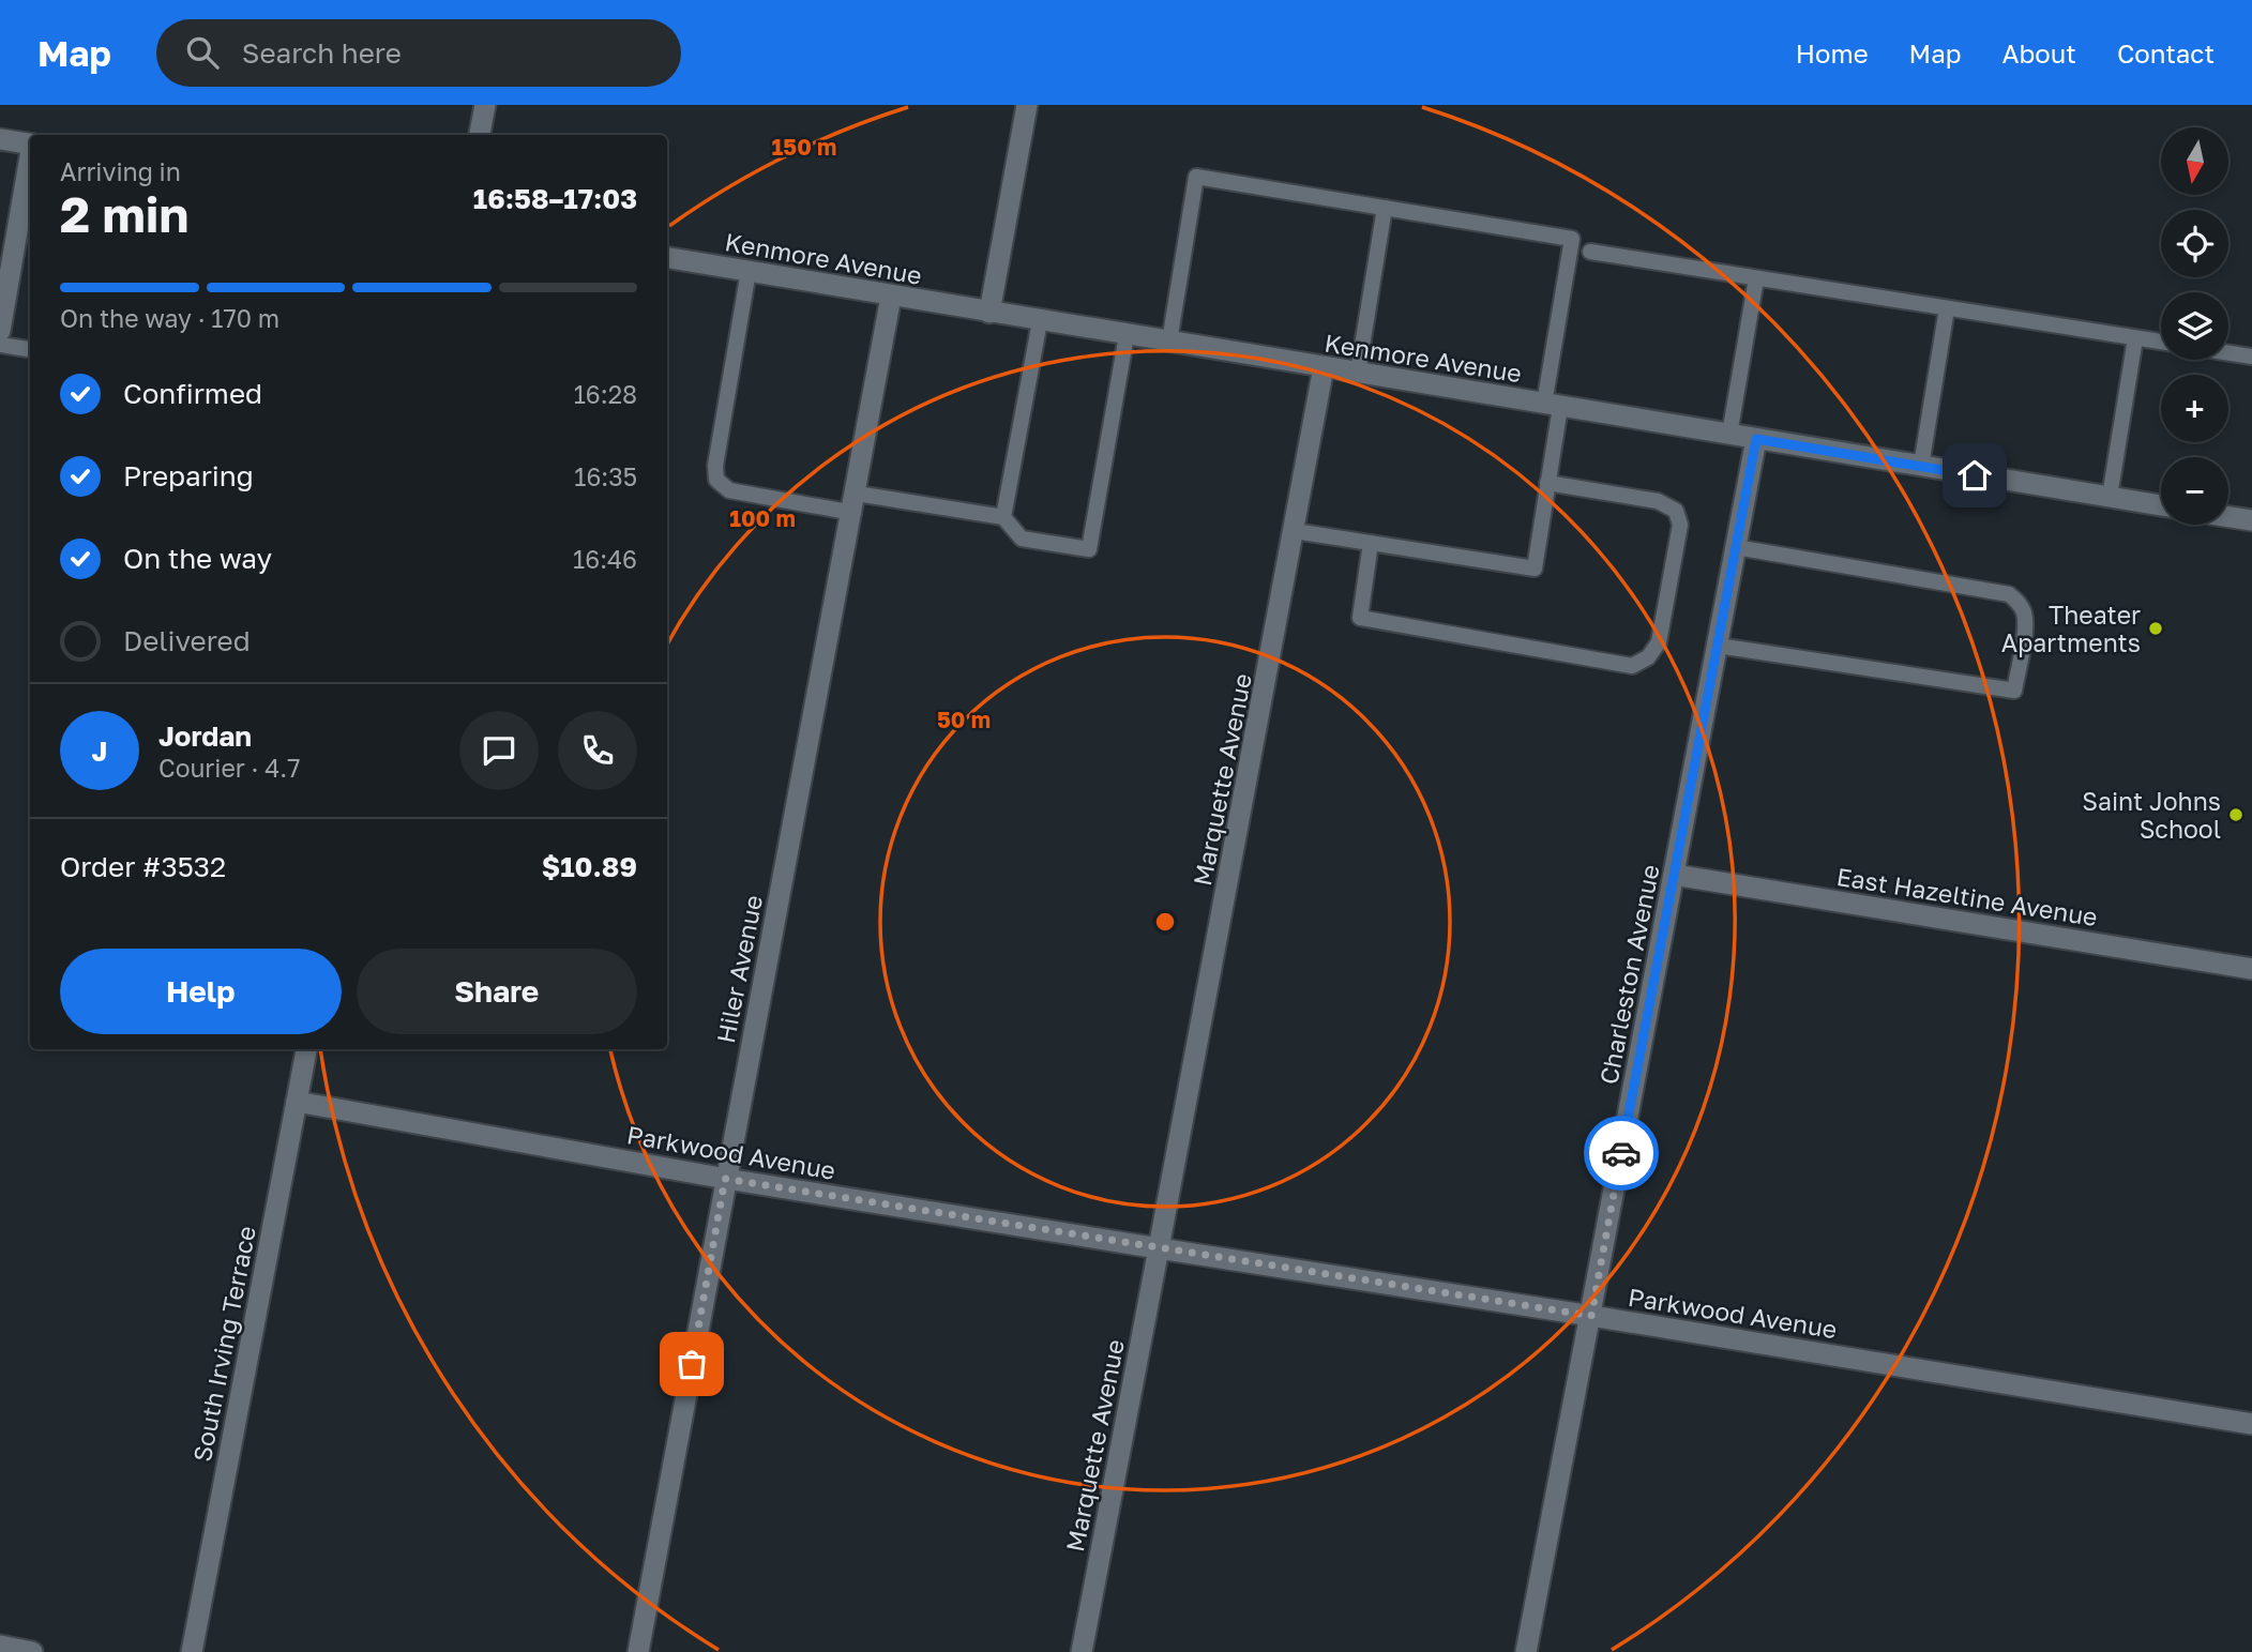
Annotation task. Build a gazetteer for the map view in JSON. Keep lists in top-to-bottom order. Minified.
{"streets":{"street":["Kenmore Avenue","Marquette Avenue","East Hazeltine Avenue","Hiler Avenue","Charleston Avenue","Parkwood Avenue","South Irving Terrace"]},"crossings":[["Kenmore Avenue","Marquette Avenue"],["Kenmore Avenue","Hiler Avenue"],["Kenmore Avenue","Charleston Avenue"],["Marquette Avenue","Parkwood Avenue"],["East Hazeltine Avenue","Charleston Avenue"],["Hiler Avenue","Parkwood Avenue"],["Charleston Avenue","Parkwood Avenue"],["Parkwood Avenue","South Irving Terrace"]],"places":["Theater Apartments","Saint Johns School"],"north":"bottom","page":{"header":"Map","search":"Search here","nav":["Home","Map","About","Contact"],"map_buttons":["+","−"],"heading":["2 min","Arriving in","16:58–17:03"],"panel":["Jordan","Courier · 4.7","Order #3532","$10.89"],"bar":"On the way · 170 m","list":[["Confirmed","16:28"],["Preparing","16:35"],["On the way","16:46"],"Delivered"],"round":"J","buttons":["Help","Share"]},"rings":["150 m","100 m","50 m"]}
